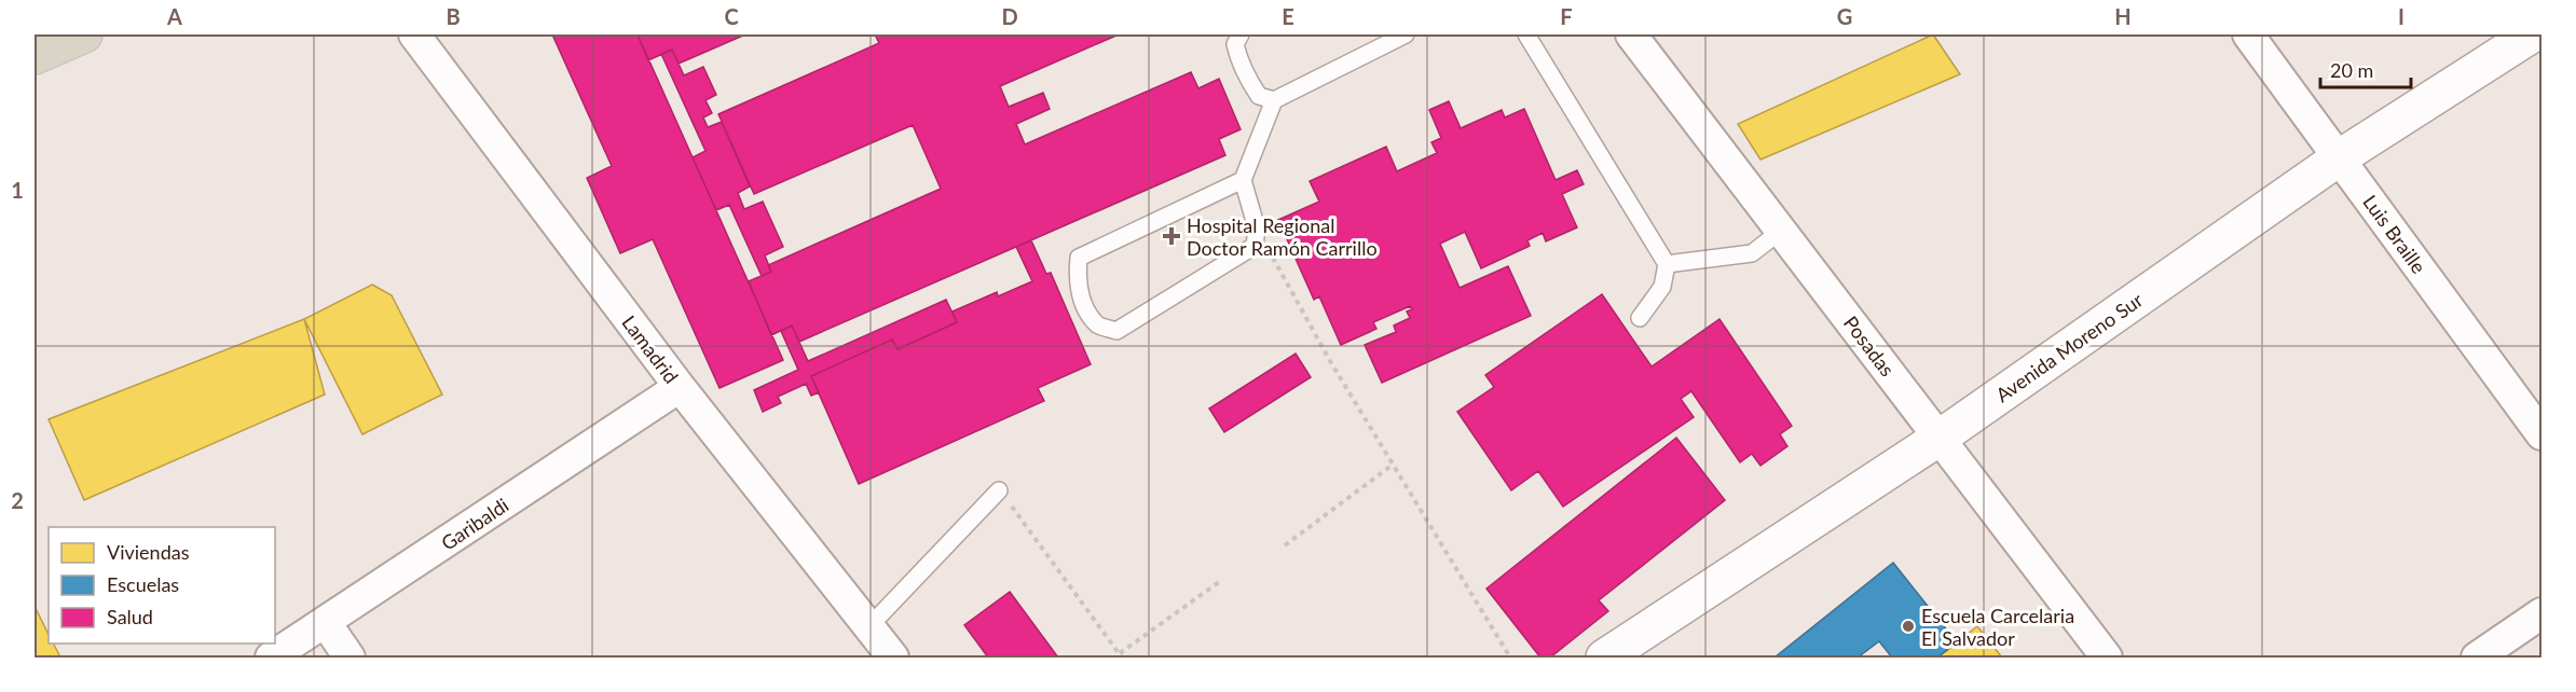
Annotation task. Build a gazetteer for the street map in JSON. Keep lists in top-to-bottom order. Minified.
{"streets":{"street":["Luis Braille","Posadas","Avenida Moreno Sur","Lamadrid","Garibaldi"]},"crossings":[["Luis Braille","Avenida Moreno Sur"],["Posadas","Avenida Moreno Sur"],["Lamadrid","Garibaldi"]],"places":{"health":["Hospital Regional Doctor Ramón Carrillo"],"other":["Escuela Carcelaria El Salvador"]},"legend":["Viviendas","Escuelas","Salud"],"scale_bar":"20 m","grid":{"columns":["A","B","C","D","E","F","G","H","I"],"rows":["1","2"]}}
